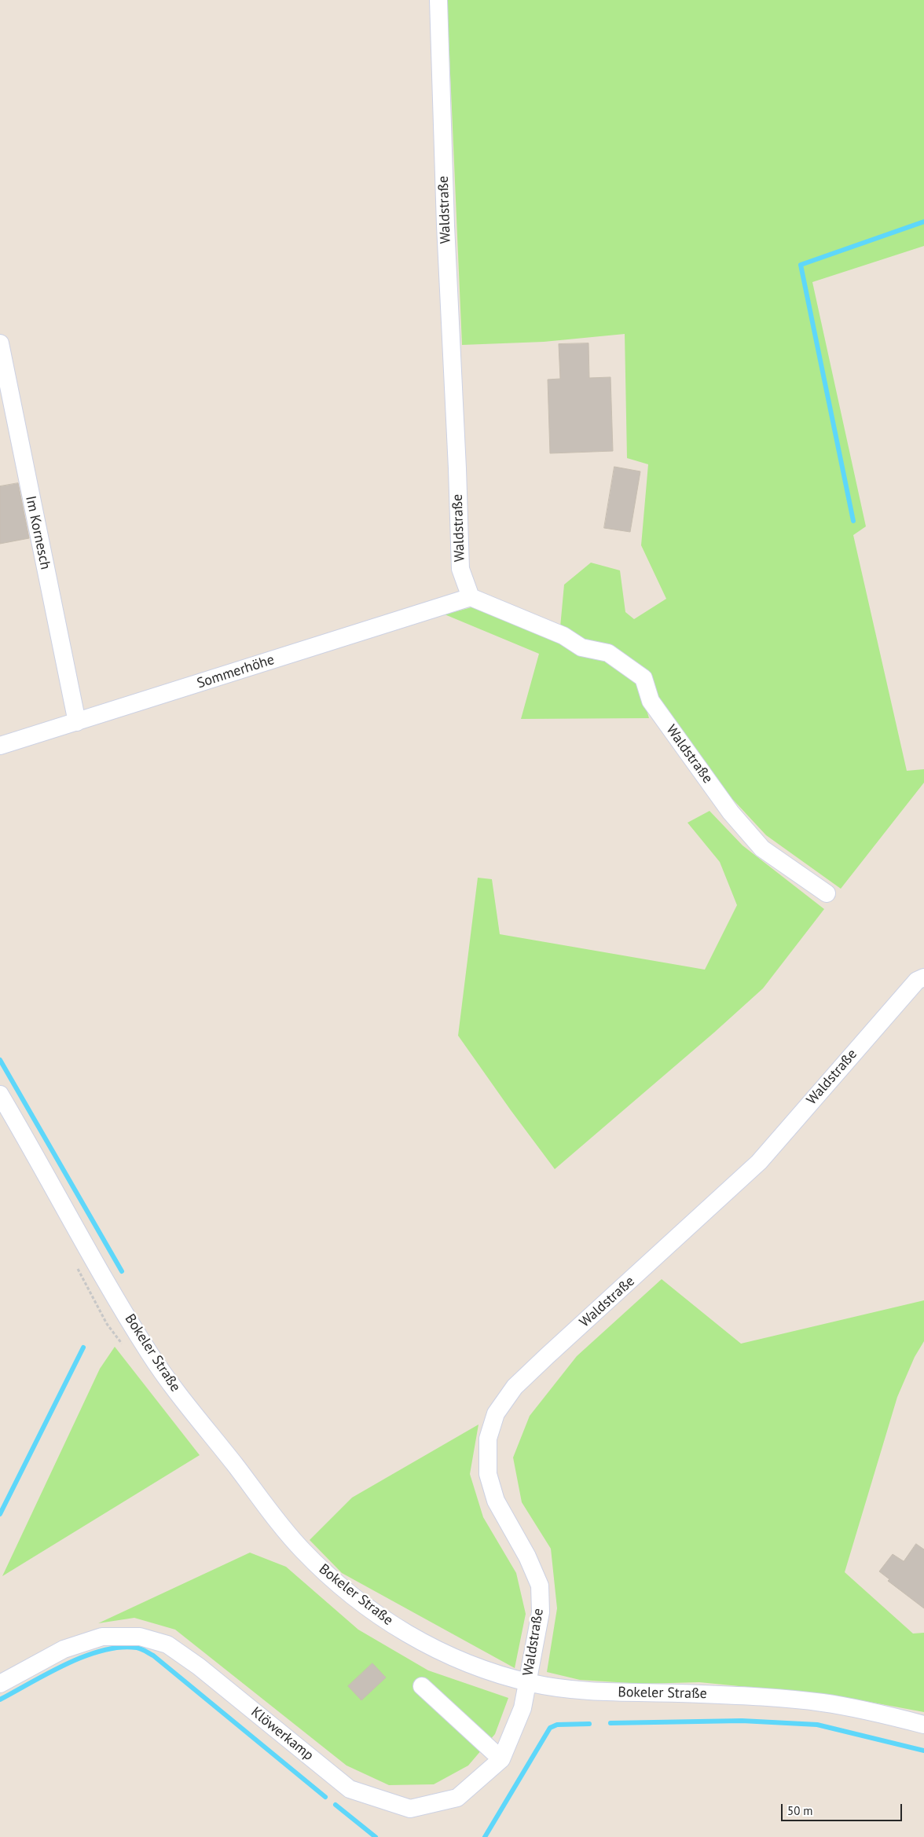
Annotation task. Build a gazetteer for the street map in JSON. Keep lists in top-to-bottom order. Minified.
{"streets":{"street":["Waldstraße","Im Kornesch","Sommerhöhe","Bokeler Straße","Klöwerkamp"]},"crossings":[["Waldstraße","Sommerhöhe"],["Waldstraße","Bokeler Straße"],["Waldstraße","Klöwerkamp"],["Im Kornesch","Sommerhöhe"],["Bokeler Straße","Klöwerkamp"]],"scale_bar":"50 m"}
